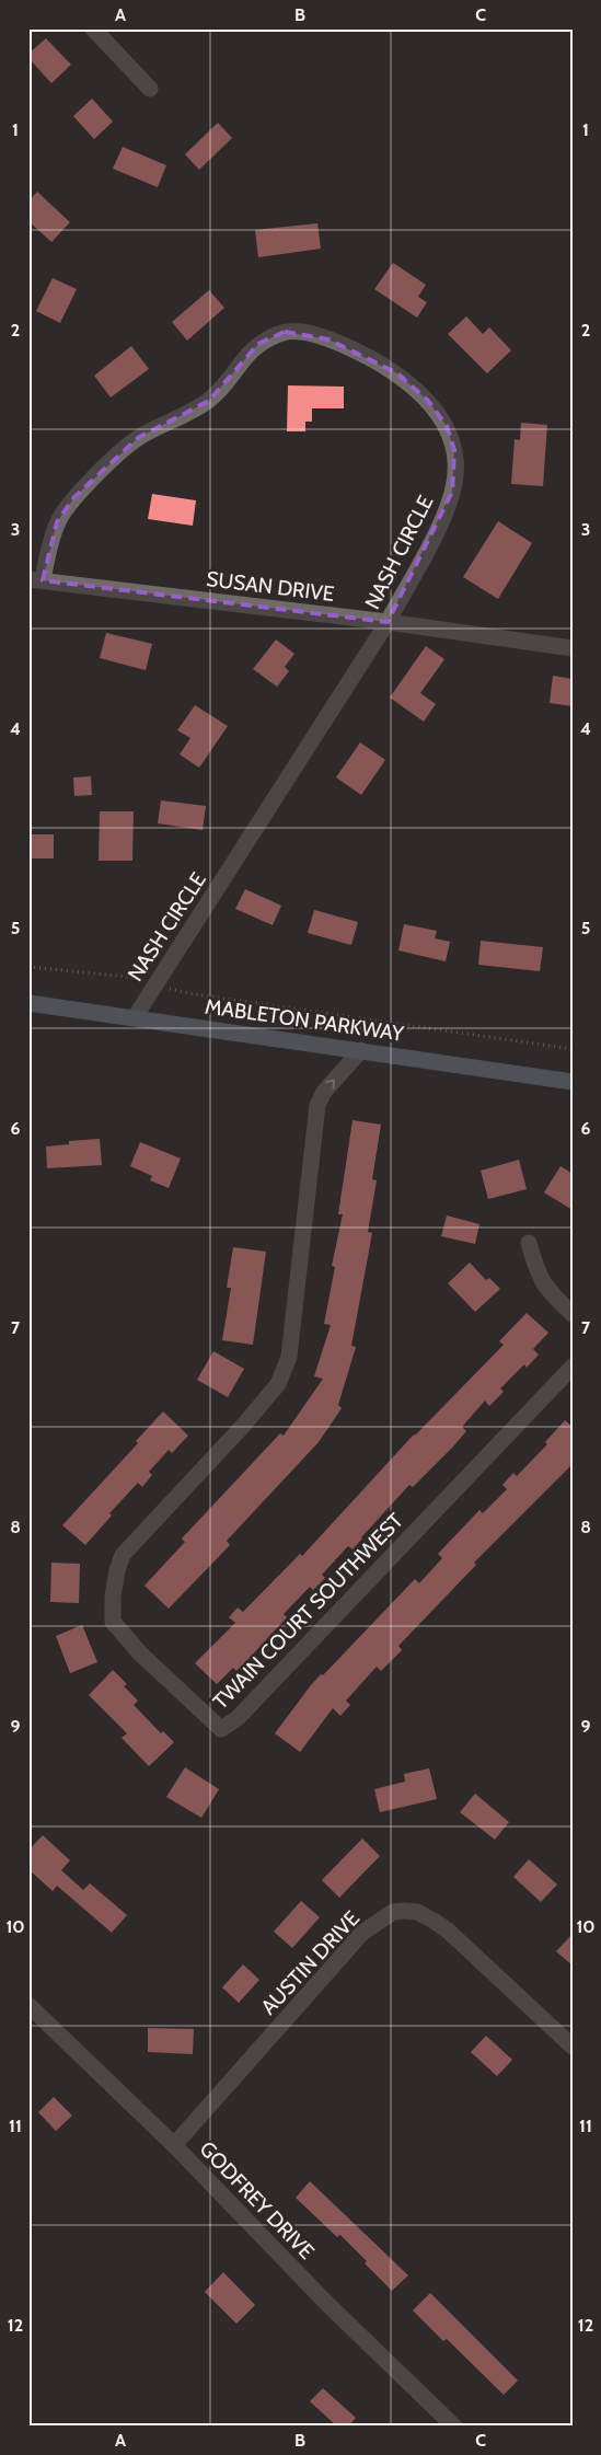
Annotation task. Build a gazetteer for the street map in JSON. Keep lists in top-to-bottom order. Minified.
{"streets":{"main road":["MABLETON PARKWAY"],"street":["NASH CIRCLE","SUSAN DRIVE","TWAIN COURT SOUTHWEST","AUSTIN DRIVE","GODFREY DRIVE"]},"crossings":[["NASH CIRCLE","SUSAN DRIVE"],["NASH CIRCLE","MABLETON PARKWAY"],["MABLETON PARKWAY","TWAIN COURT SOUTHWEST"],["AUSTIN DRIVE","GODFREY DRIVE"]],"grid":{"columns":["A","B","C"],"rows":["1","2","3","4","5","6","7","8","9","10","11","12"]}}
